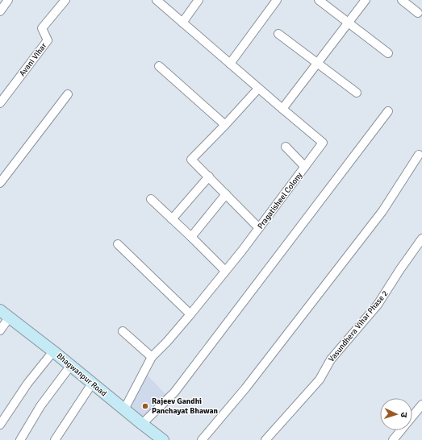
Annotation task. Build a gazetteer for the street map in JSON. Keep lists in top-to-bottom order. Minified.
{"streets":{"street":["Avani Vihar","Pragatisheel Colony","Vasundhera Vihar Phase 2","Bhagwanpur Road"]},"crossings":[["Pragatisheel Colony","Bhagwanpur Road"]],"places":["Rajeev Gandhi Panchayat Bhawan"],"north":"right"}
